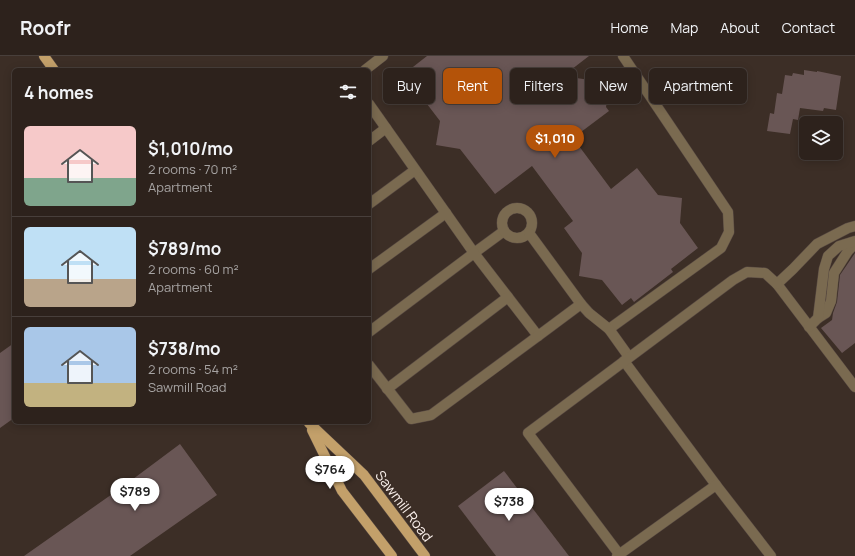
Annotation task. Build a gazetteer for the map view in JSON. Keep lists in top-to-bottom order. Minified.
{"streets":{"main road":["Sawmill Road"]},"page":{"header":"Roofr","nav":["Home","Map","About","Contact"],"chip":["Buy","Rent","Filters","New","Apartment"],"heading":"4 homes","list":[{"name":"$1,010/mo","note":"2 rooms · 70 m² · Apartment"},{"name":"$789/mo","note":"2 rooms · 60 m² · Apartment"},{"name":"$738/mo","note":"2 rooms · 54 m² · Sawmill Road"}],"price":["$1,010","$764","$789","$738"]}}
